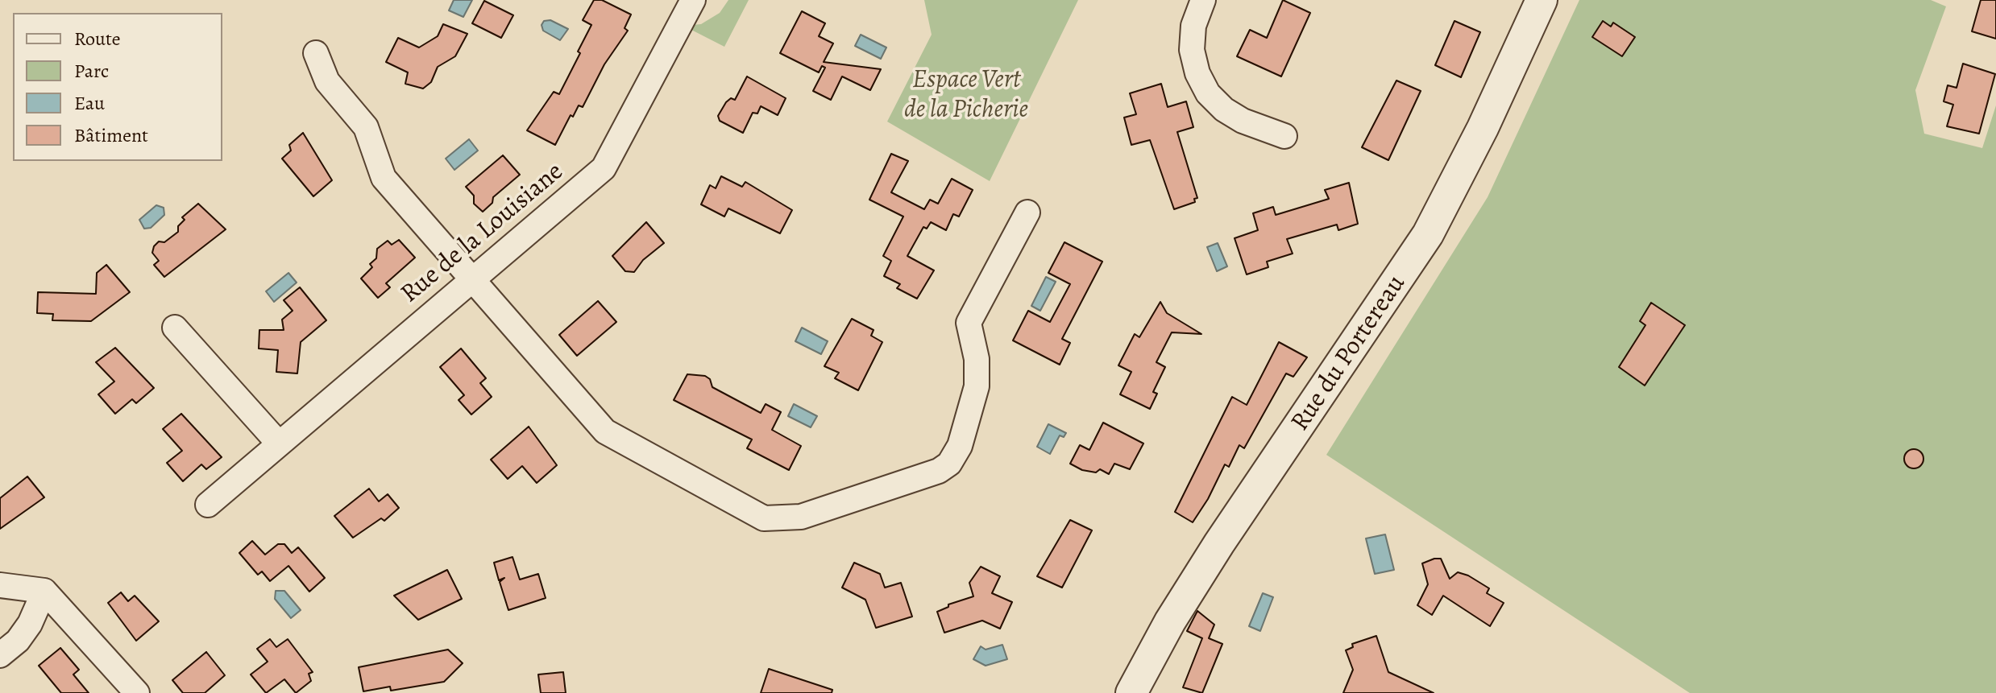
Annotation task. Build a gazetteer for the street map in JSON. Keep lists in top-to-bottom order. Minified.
{"streets":{"street":["Rue de la Louisiane","Rue du Portereau"]},"parks":["Espace Vert de la Picherie"],"legend":["Route","Parc","Eau","Bâtiment"]}
